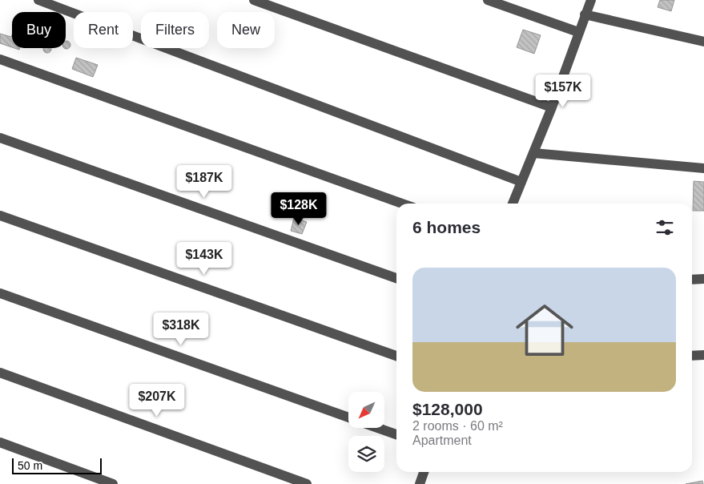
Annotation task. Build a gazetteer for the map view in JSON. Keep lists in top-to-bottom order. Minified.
{"scale_bar":"50 m","north":"bottom left","page":{"chip":["Buy","Rent","Filters","New"],"price":["$157K","$187K","$128K","$143K","$318K","$207K"],"heading":"6 homes","list":[{"name":"$128,000","note":"2 rooms · 60 m² · Apartment"}],"scale":"50 m"}}
